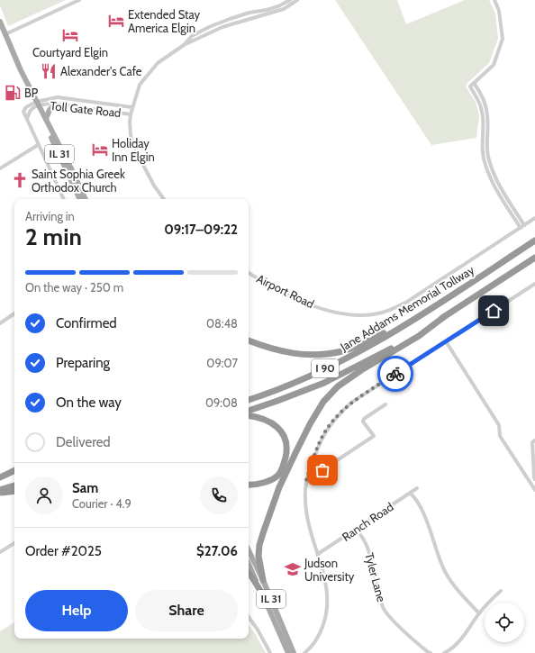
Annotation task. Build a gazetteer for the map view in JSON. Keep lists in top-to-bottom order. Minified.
{"streets":{"highway":["Jane Addams Memorial Tollway","I 90"],"main road":["IL 31"],"street":["Toll Gate Road","Airport Road","Ranch Road","Tyler Lane"]},"crossings":[["Toll Gate Road","IL 31"],["Ranch Road","Tyler Lane"]],"places":{"hotel":["Extended Stay America Elgin","Courtyard Elgin","Holiday Inn Elgin"],"restaurant":["Alexander's Cafe"],"fuel station":["BP"],"church":["Saint Sophia Greek Orthodox Church"],"school or university":["Judson University"]},"page":{"heading":["2 min","Arriving in","09:17–09:22"],"panel":["Sam","Courier · 4.9","Order #2025","$27.06"],"bar":"On the way · 250 m","list":[["Confirmed","08:48"],["Preparing","09:07"],["On the way","09:08"],"Delivered"],"buttons":["Help","Share"]}}
